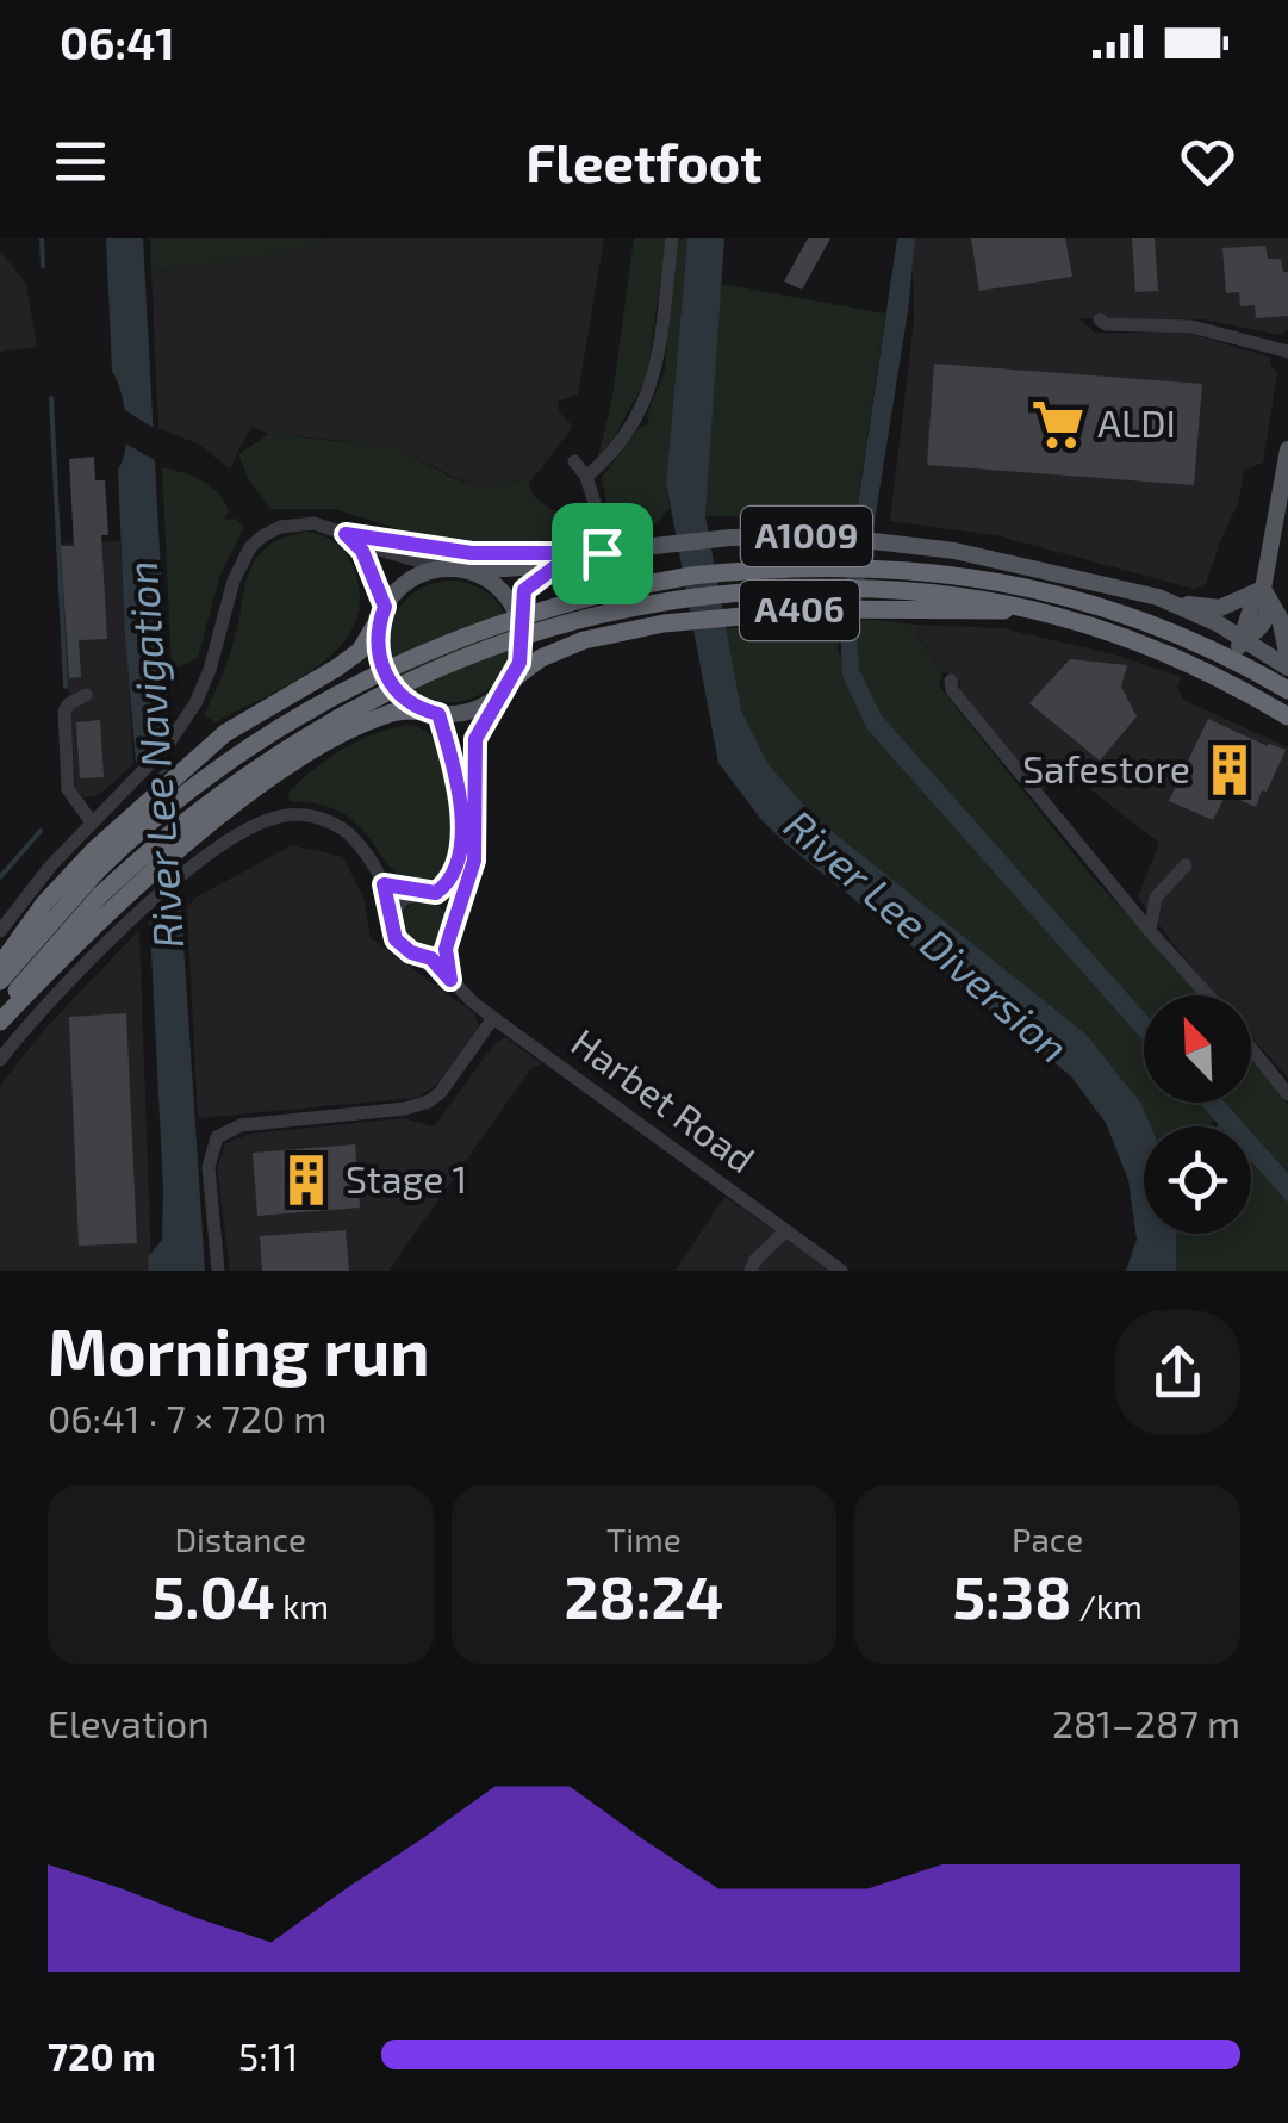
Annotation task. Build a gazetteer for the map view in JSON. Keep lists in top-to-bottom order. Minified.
{"streets":{"highway":["A406"],"main road":["A1009"],"street":["Harbet Road"]},"crossings":[["A1009","A406"]],"water":["River Lee Navigation","River Lee Diversion"],"places":{"supermarket":["ALDI"],"building":["Safestore","Stage 1"]},"north":"top left","page":{"status":"06:41","header":"Fleetfoot","heading":["Morning run","06:41 · 7 × 720 m"],"stats":[["Distance","5.04 km"],["Time","28:24"],["Pace","5:38 /km"]],"chart":["Elevation","281–287 m"],"list":[{"name":"720 m","note":"5:11"}]}}
